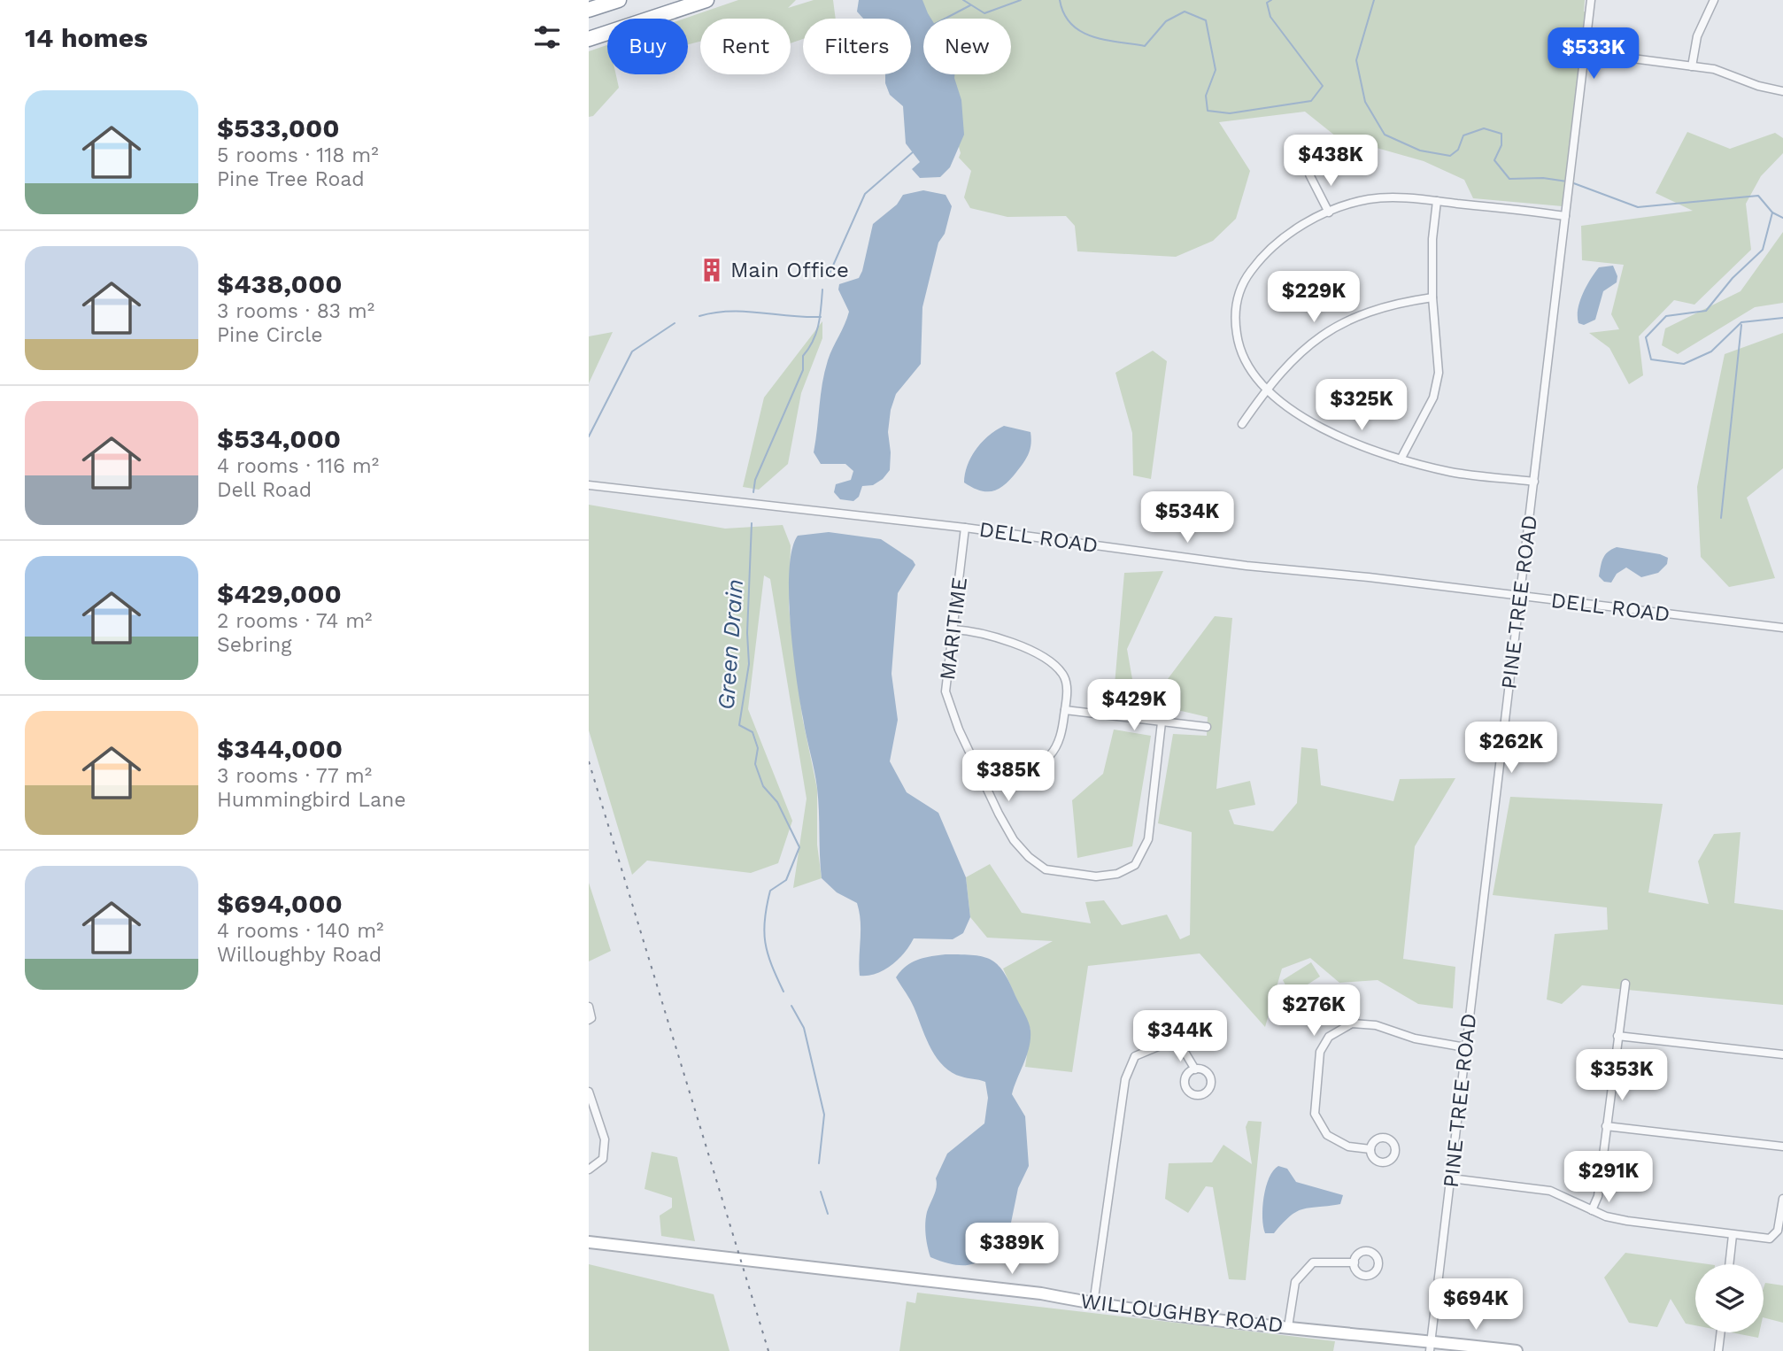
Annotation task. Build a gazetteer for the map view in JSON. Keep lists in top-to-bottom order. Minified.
{"streets":{"street":["DELL ROAD","PINE TREE ROAD","MARITIME","WILLOUGHBY ROAD"]},"crossings":[["DELL ROAD","PINE TREE ROAD"],["DELL ROAD","MARITIME"],["PINE TREE ROAD","WILLOUGHBY ROAD"]],"water":["Green Drain"],"places":{"building":["Main Office"]},"page":{"heading":"14 homes","chip":["Buy","Rent","Filters","New"],"price":["$533K","$438K","$229K","$325K","$534K","$429K","$262K","$385K","$276K","$344K","$353K","$291K","$389K","$694K"],"list":[{"name":"$533,000","note":"5 rooms · 118 m² · Pine Tree Road"},{"name":"$438,000","note":"3 rooms · 83 m² · Pine Circle"},{"name":"$534,000","note":"4 rooms · 116 m² · Dell Road"},{"name":"$429,000","note":"2 rooms · 74 m² · Sebring"},{"name":"$344,000","note":"3 rooms · 77 m² · Hummingbird Lane"},{"name":"$694,000","note":"4 rooms · 140 m² · Willoughby Road"}]}}
